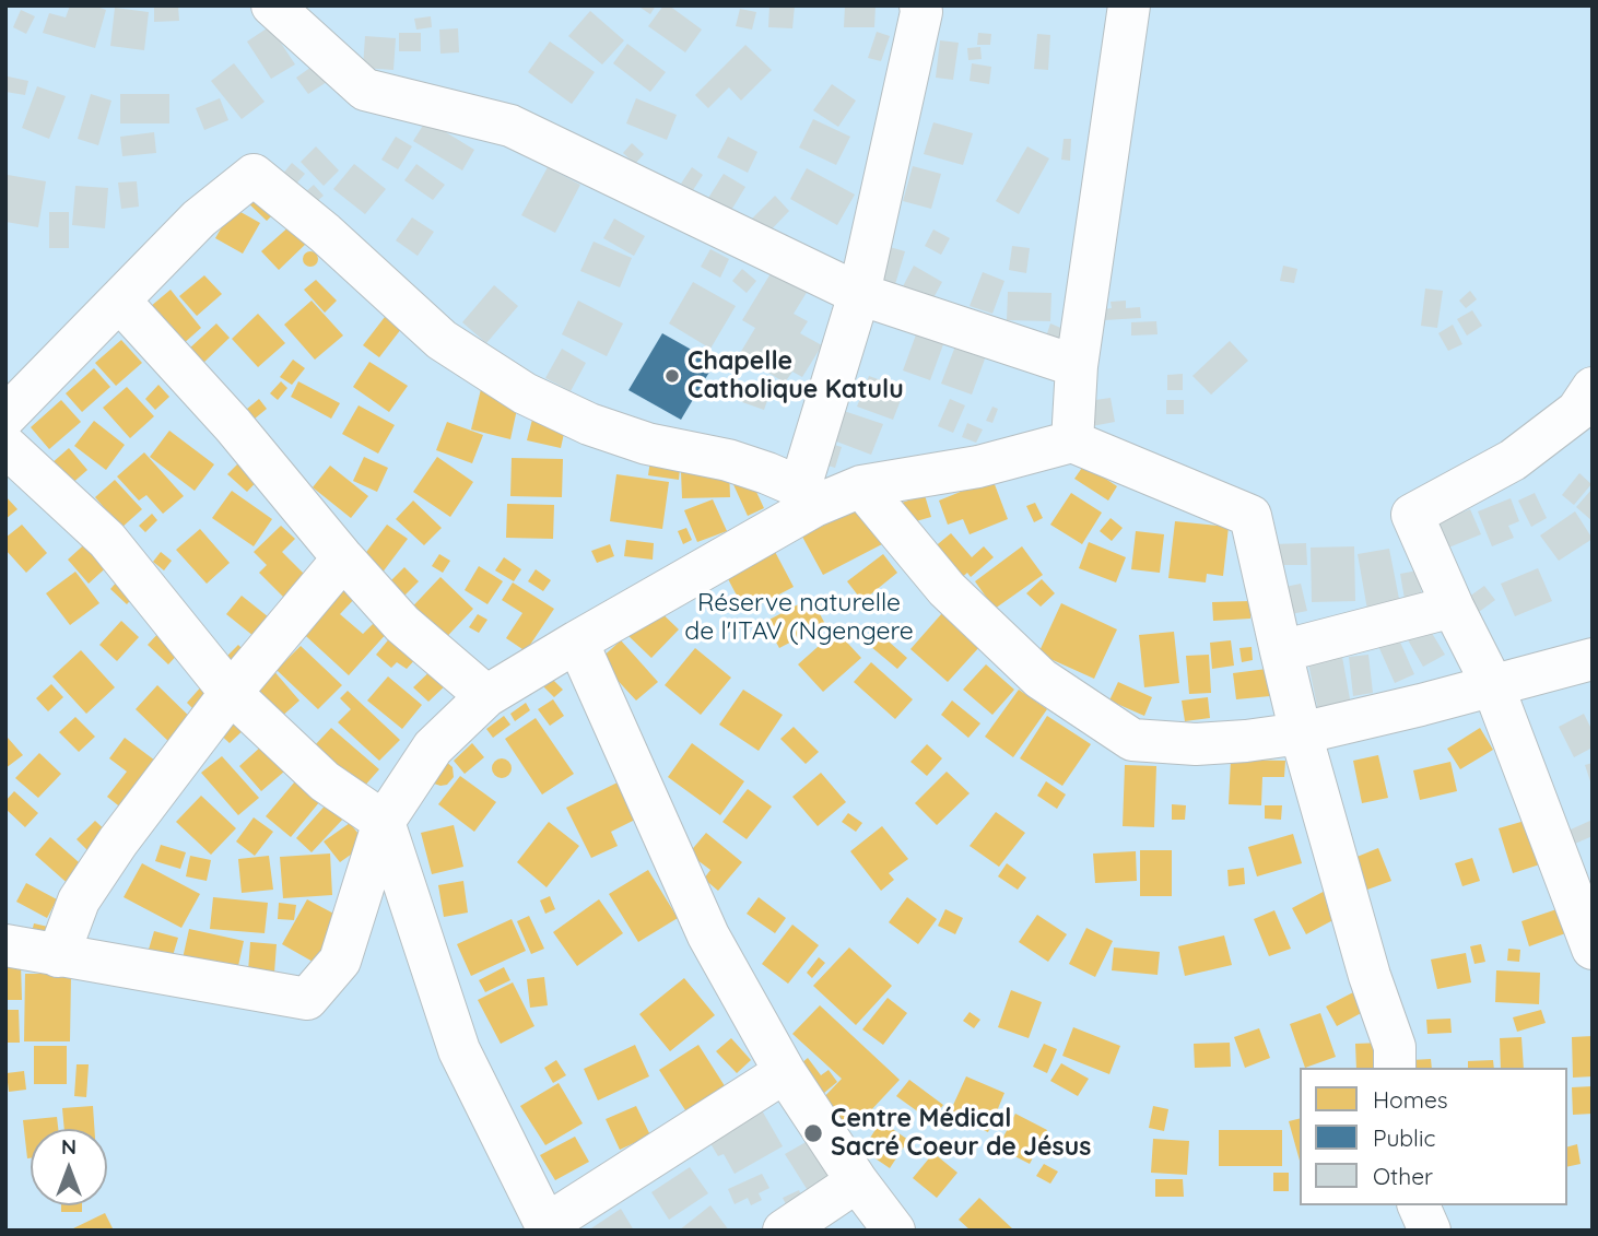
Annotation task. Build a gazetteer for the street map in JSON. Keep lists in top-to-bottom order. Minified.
{"parks":["Réserve naturelle de l'ITAV (Ngengere"],"places":["Chapelle Catholique Katulu","Centre Médical Sacré Coeur de Jésus"],"legend":["Homes","Public","Other"],"north":"top"}
